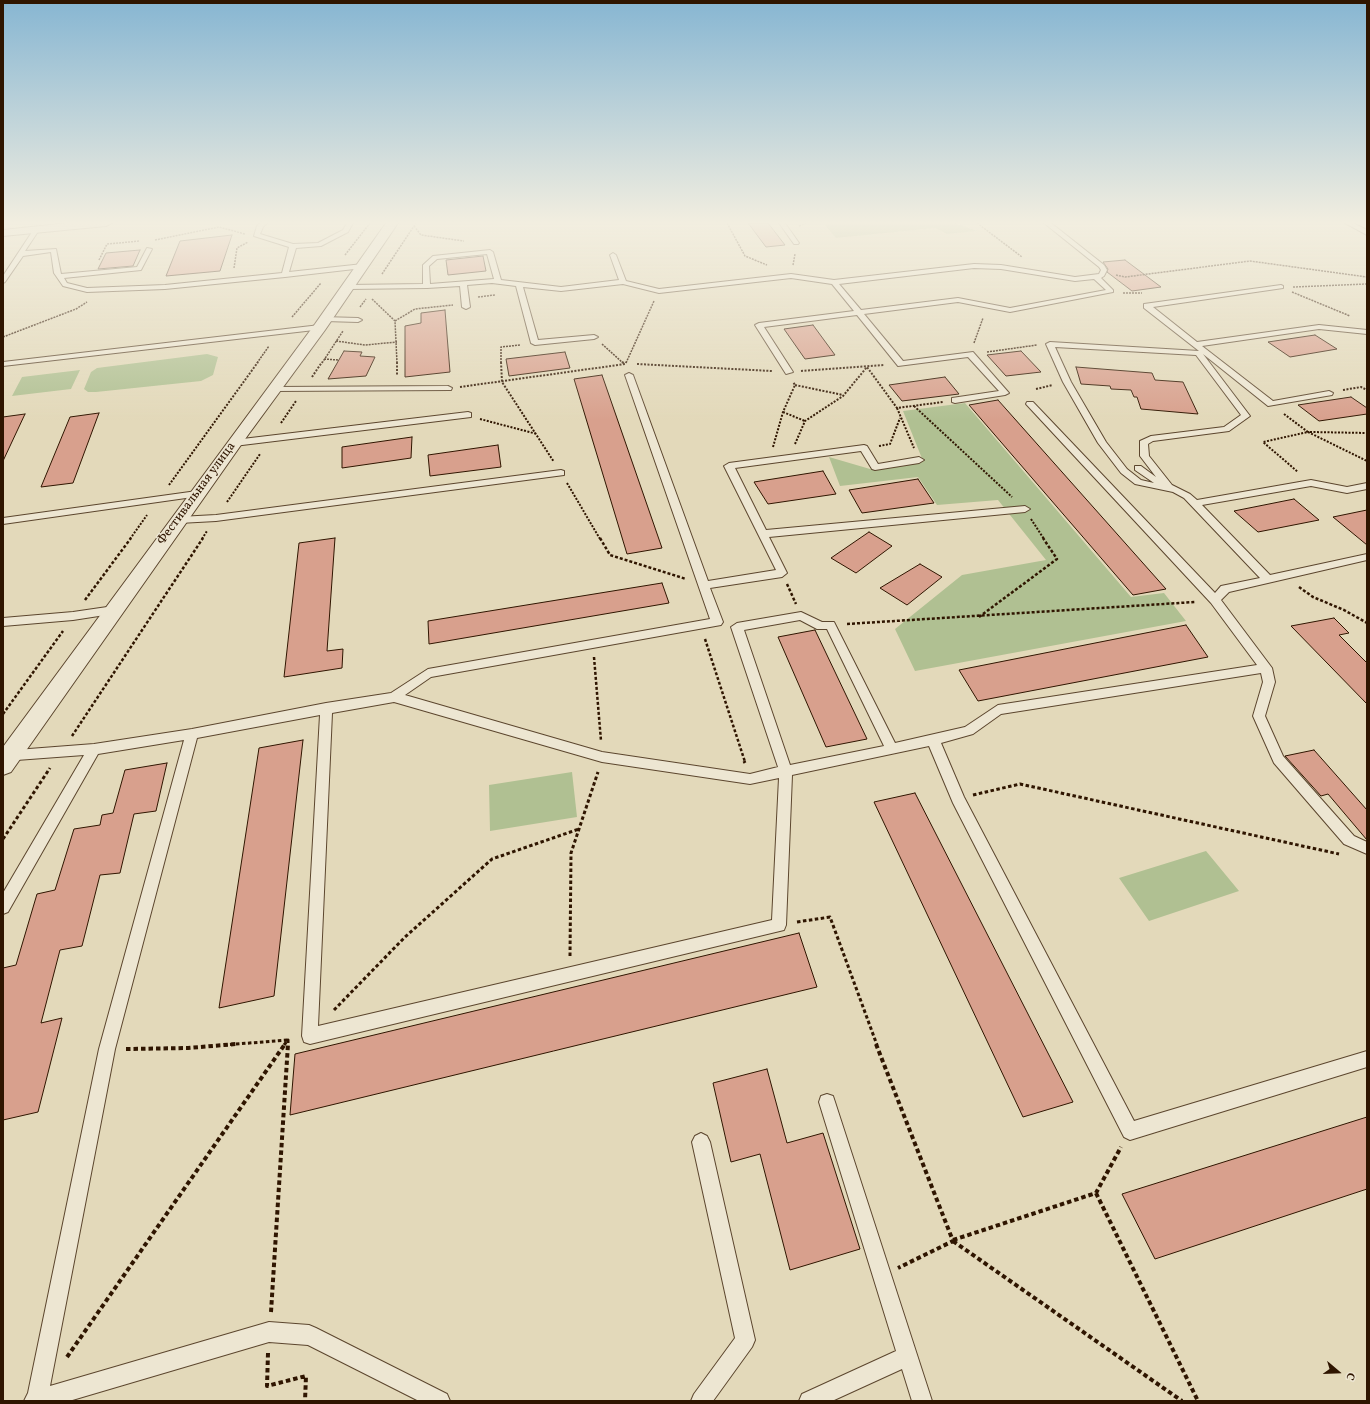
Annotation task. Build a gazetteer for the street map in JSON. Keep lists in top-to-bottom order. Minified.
{"streets":{"street":["Фестивальная улица"]},"north":"right"}
